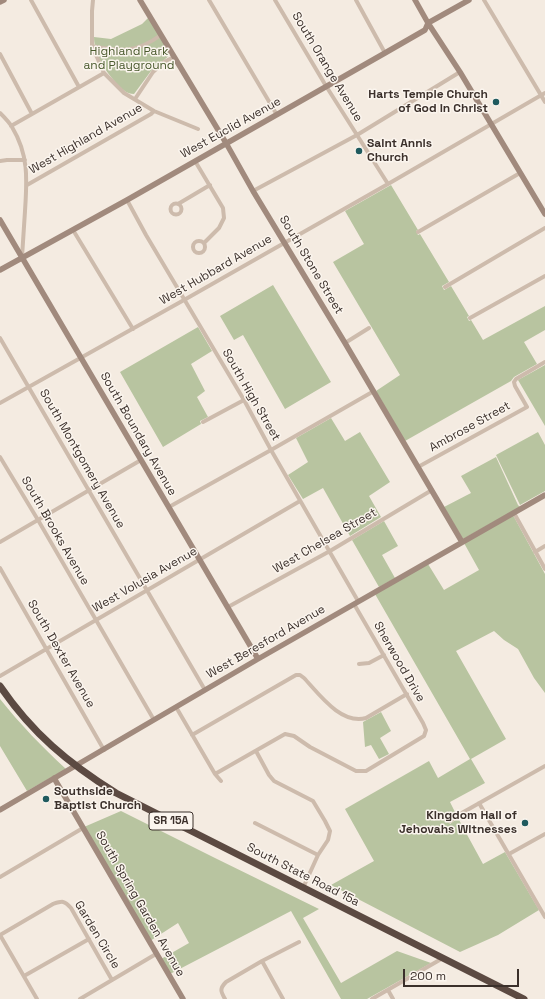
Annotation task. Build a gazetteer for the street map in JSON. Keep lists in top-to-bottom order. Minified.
{"streets":{"highway":["SR 15A","South State Road 15a"],"street":["South Orange Avenue","West Euclid Avenue","West Highland Avenue","South Stone Street","West Hubbard Avenue","South High Street","Ambrose Street","South Boundary Avenue","South Montgomery Avenue","South Brooks Avenue","West Chelsea Street","West Volusia Avenue","West Beresford Avenue","South Dexter Avenue","Sherwood Drive","South Spring Garden Avenue","Garden Circle"]},"crossings":[["South Orange Avenue","West Euclid Avenue"],["South Orange Avenue","West Hubbard Avenue"],["West Euclid Avenue","South Stone Street"],["West Euclid Avenue","South High Street"],["West Euclid Avenue","South Boundary Avenue"],["South Stone Street","West Hubbard Avenue"],["South Stone Street","Ambrose Street"],["South Stone Street","West Chelsea Street"],["South Stone Street","West Beresford Avenue"],["West Hubbard Avenue","South High Street"],["West Hubbard Avenue","South Boundary Avenue"],["West Hubbard Avenue","South Montgomery Avenue"],["South High Street","West Chelsea Street"],["South High Street","West Volusia Avenue"],["South High Street","West Beresford Avenue"],["South High Street","Sherwood Drive"],["South Boundary Avenue","West Chelsea Street"],["South Boundary Avenue","West Volusia Avenue"],["South Boundary Avenue","West Beresford Avenue"],["South Montgomery Avenue","West Volusia Avenue"],["South Montgomery Avenue","West Beresford Avenue"],["South Brooks Avenue","West Volusia Avenue"],["South Brooks Avenue","West Beresford Avenue"],["West Volusia Avenue","South Dexter Avenue"],["West Beresford Avenue","South Dexter Avenue"],["West Beresford Avenue","Sherwood Drive"],["West Beresford Avenue","SR 15A"],["West Beresford Avenue","South State Road 15a"],["West Beresford Avenue","South Spring Garden Avenue"],["SR 15A","South State Road 15a"]],"parks":["Highland Park and Playground"],"places":["Harts Temple Church of God in Christ","Saint Annis Church","Southside Baptist Church","Kingdom Hall of Jehovahs Witnesses"],"scale_bar":"200 m"}
